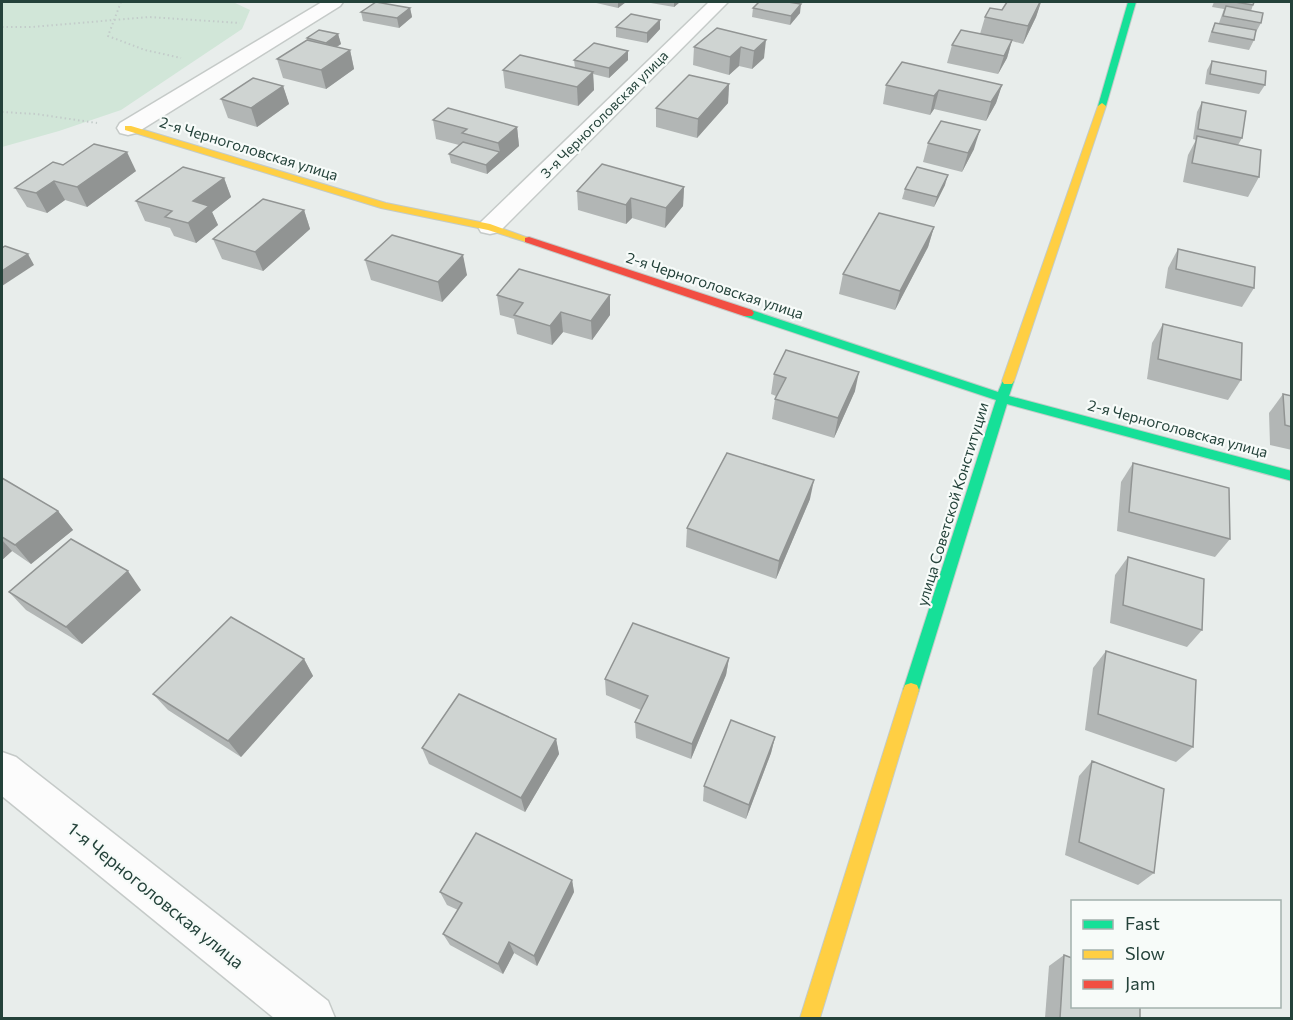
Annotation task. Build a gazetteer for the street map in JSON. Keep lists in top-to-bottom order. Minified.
{"streets":{"street":["3-я Черноголовская улица","2-я Черноголовская улица","улица Советской Конституции","1-я Черноголовская улица"]},"crossings":[["3-я Черноголовская улица","2-я Черноголовская улица"],["2-я Черноголовская улица","улица Советской Конституции"]],"legend":["Fast","Slow","Jam"]}
